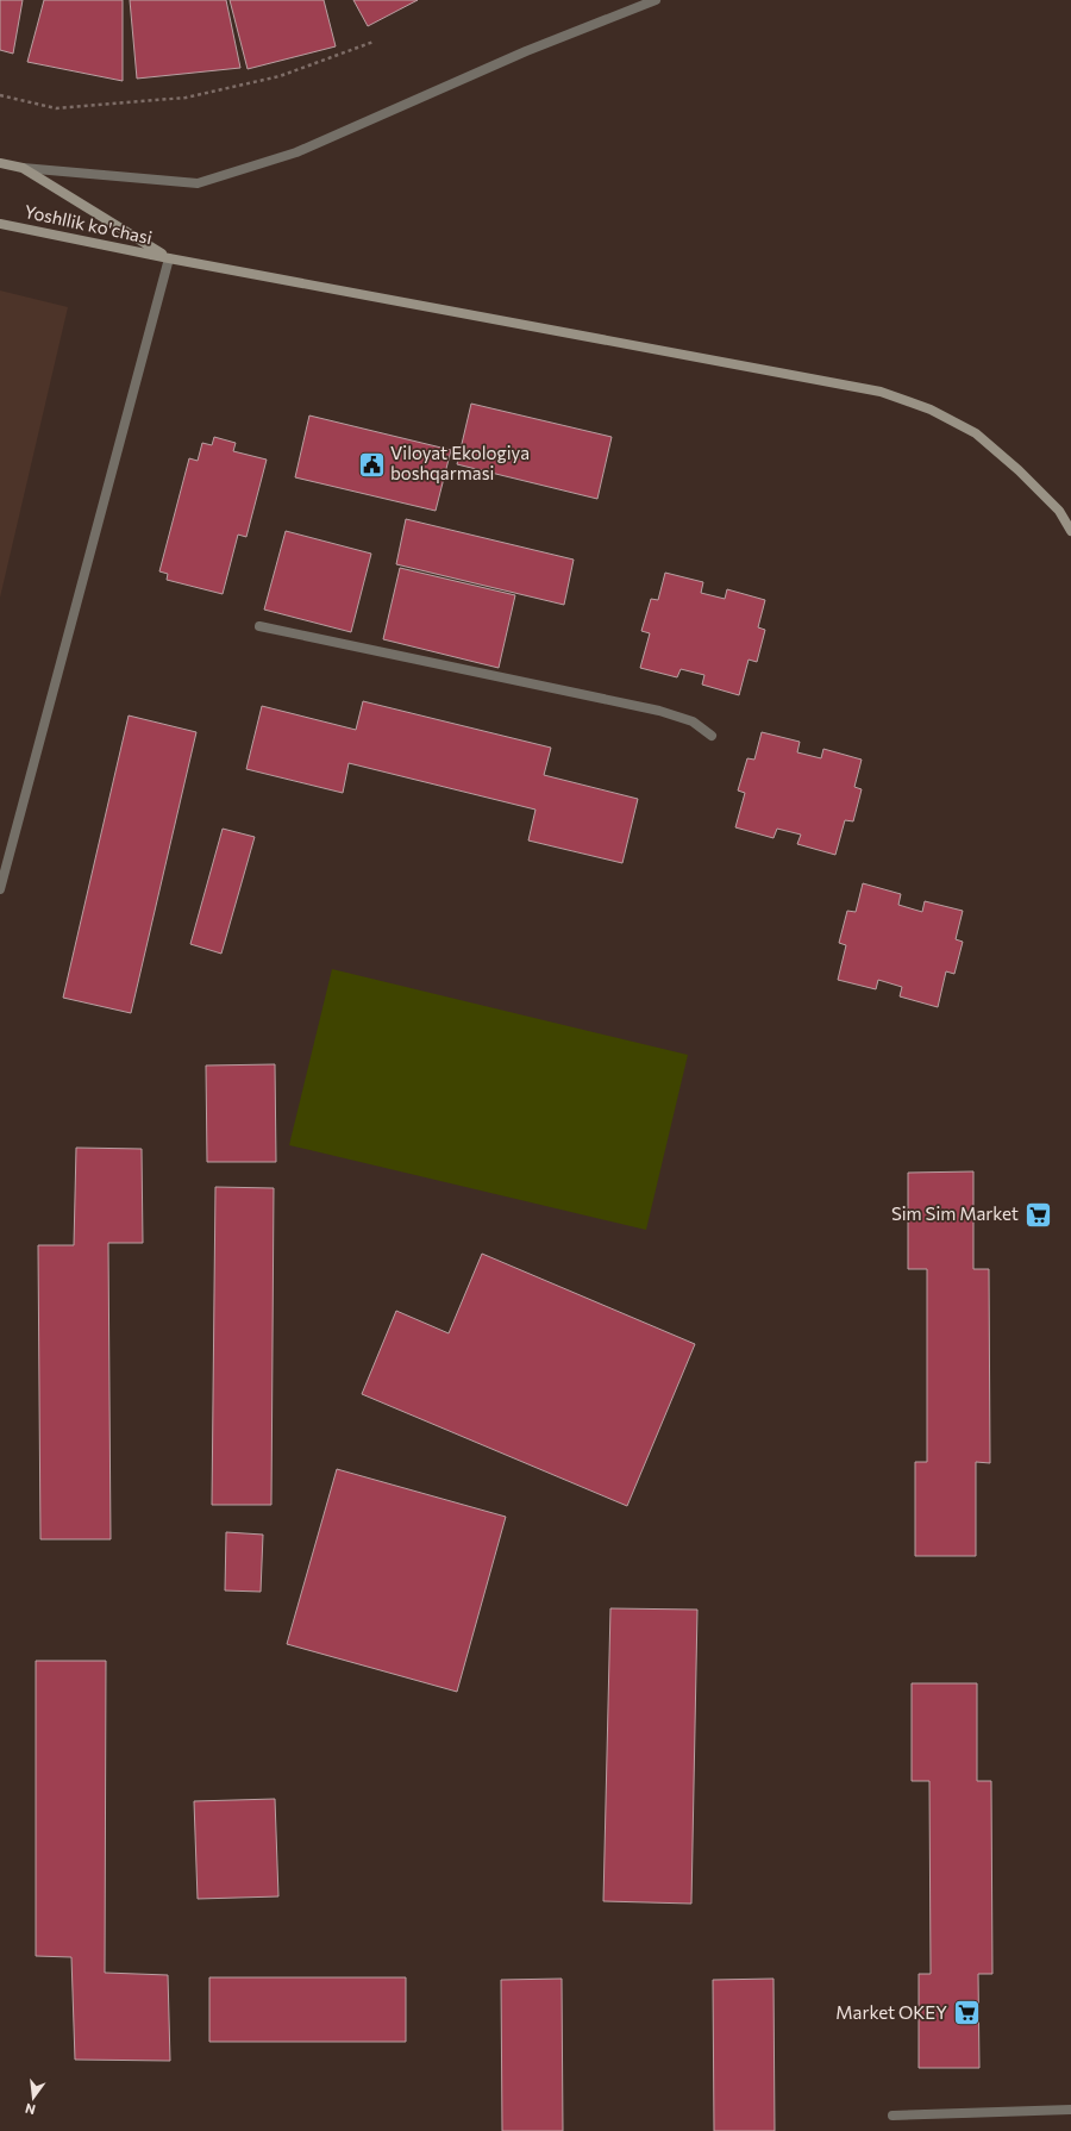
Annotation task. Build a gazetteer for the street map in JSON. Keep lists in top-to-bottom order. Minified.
{"streets":{"main road":["Yoshllik ko'chasi"]},"places":{"public building":["Viloyat Ekologiya boshqarmasi"],"supermarket":["Sim Sim Market","Market OKEY"]},"north":"bottom"}
